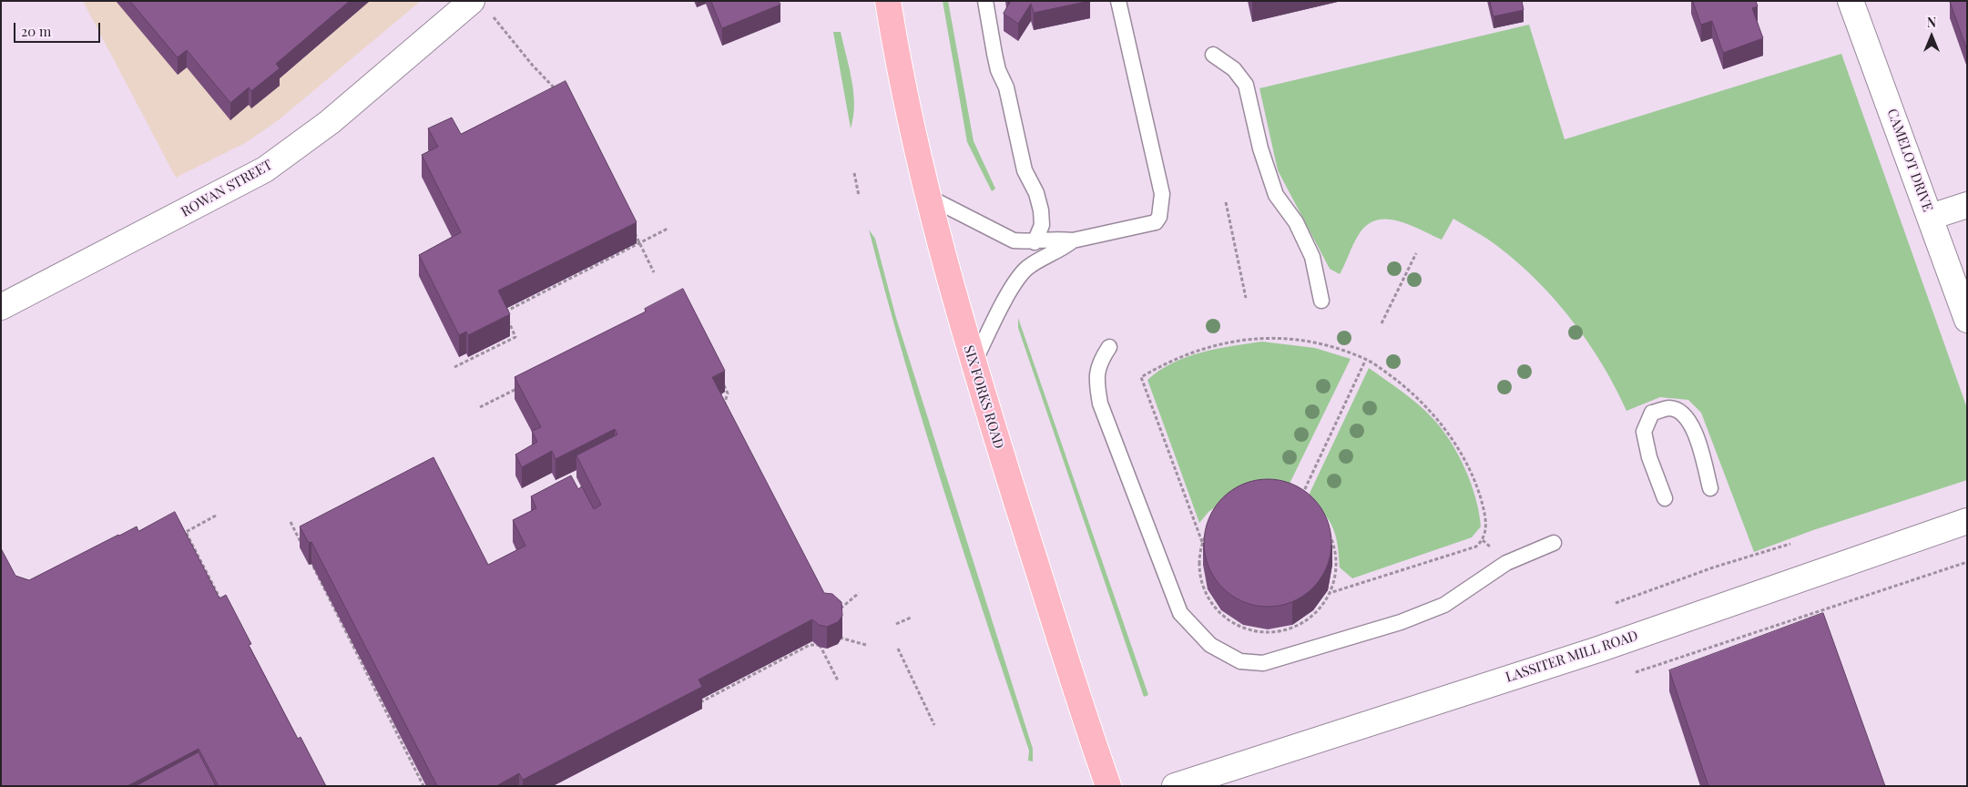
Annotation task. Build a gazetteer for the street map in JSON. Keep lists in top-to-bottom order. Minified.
{"streets":{"main road":["SIX FORKS ROAD"],"street":["CAMELOT DRIVE","ROWAN STREET","LASSITER MILL ROAD"]},"scale_bar":"20 m","north":"top"}
